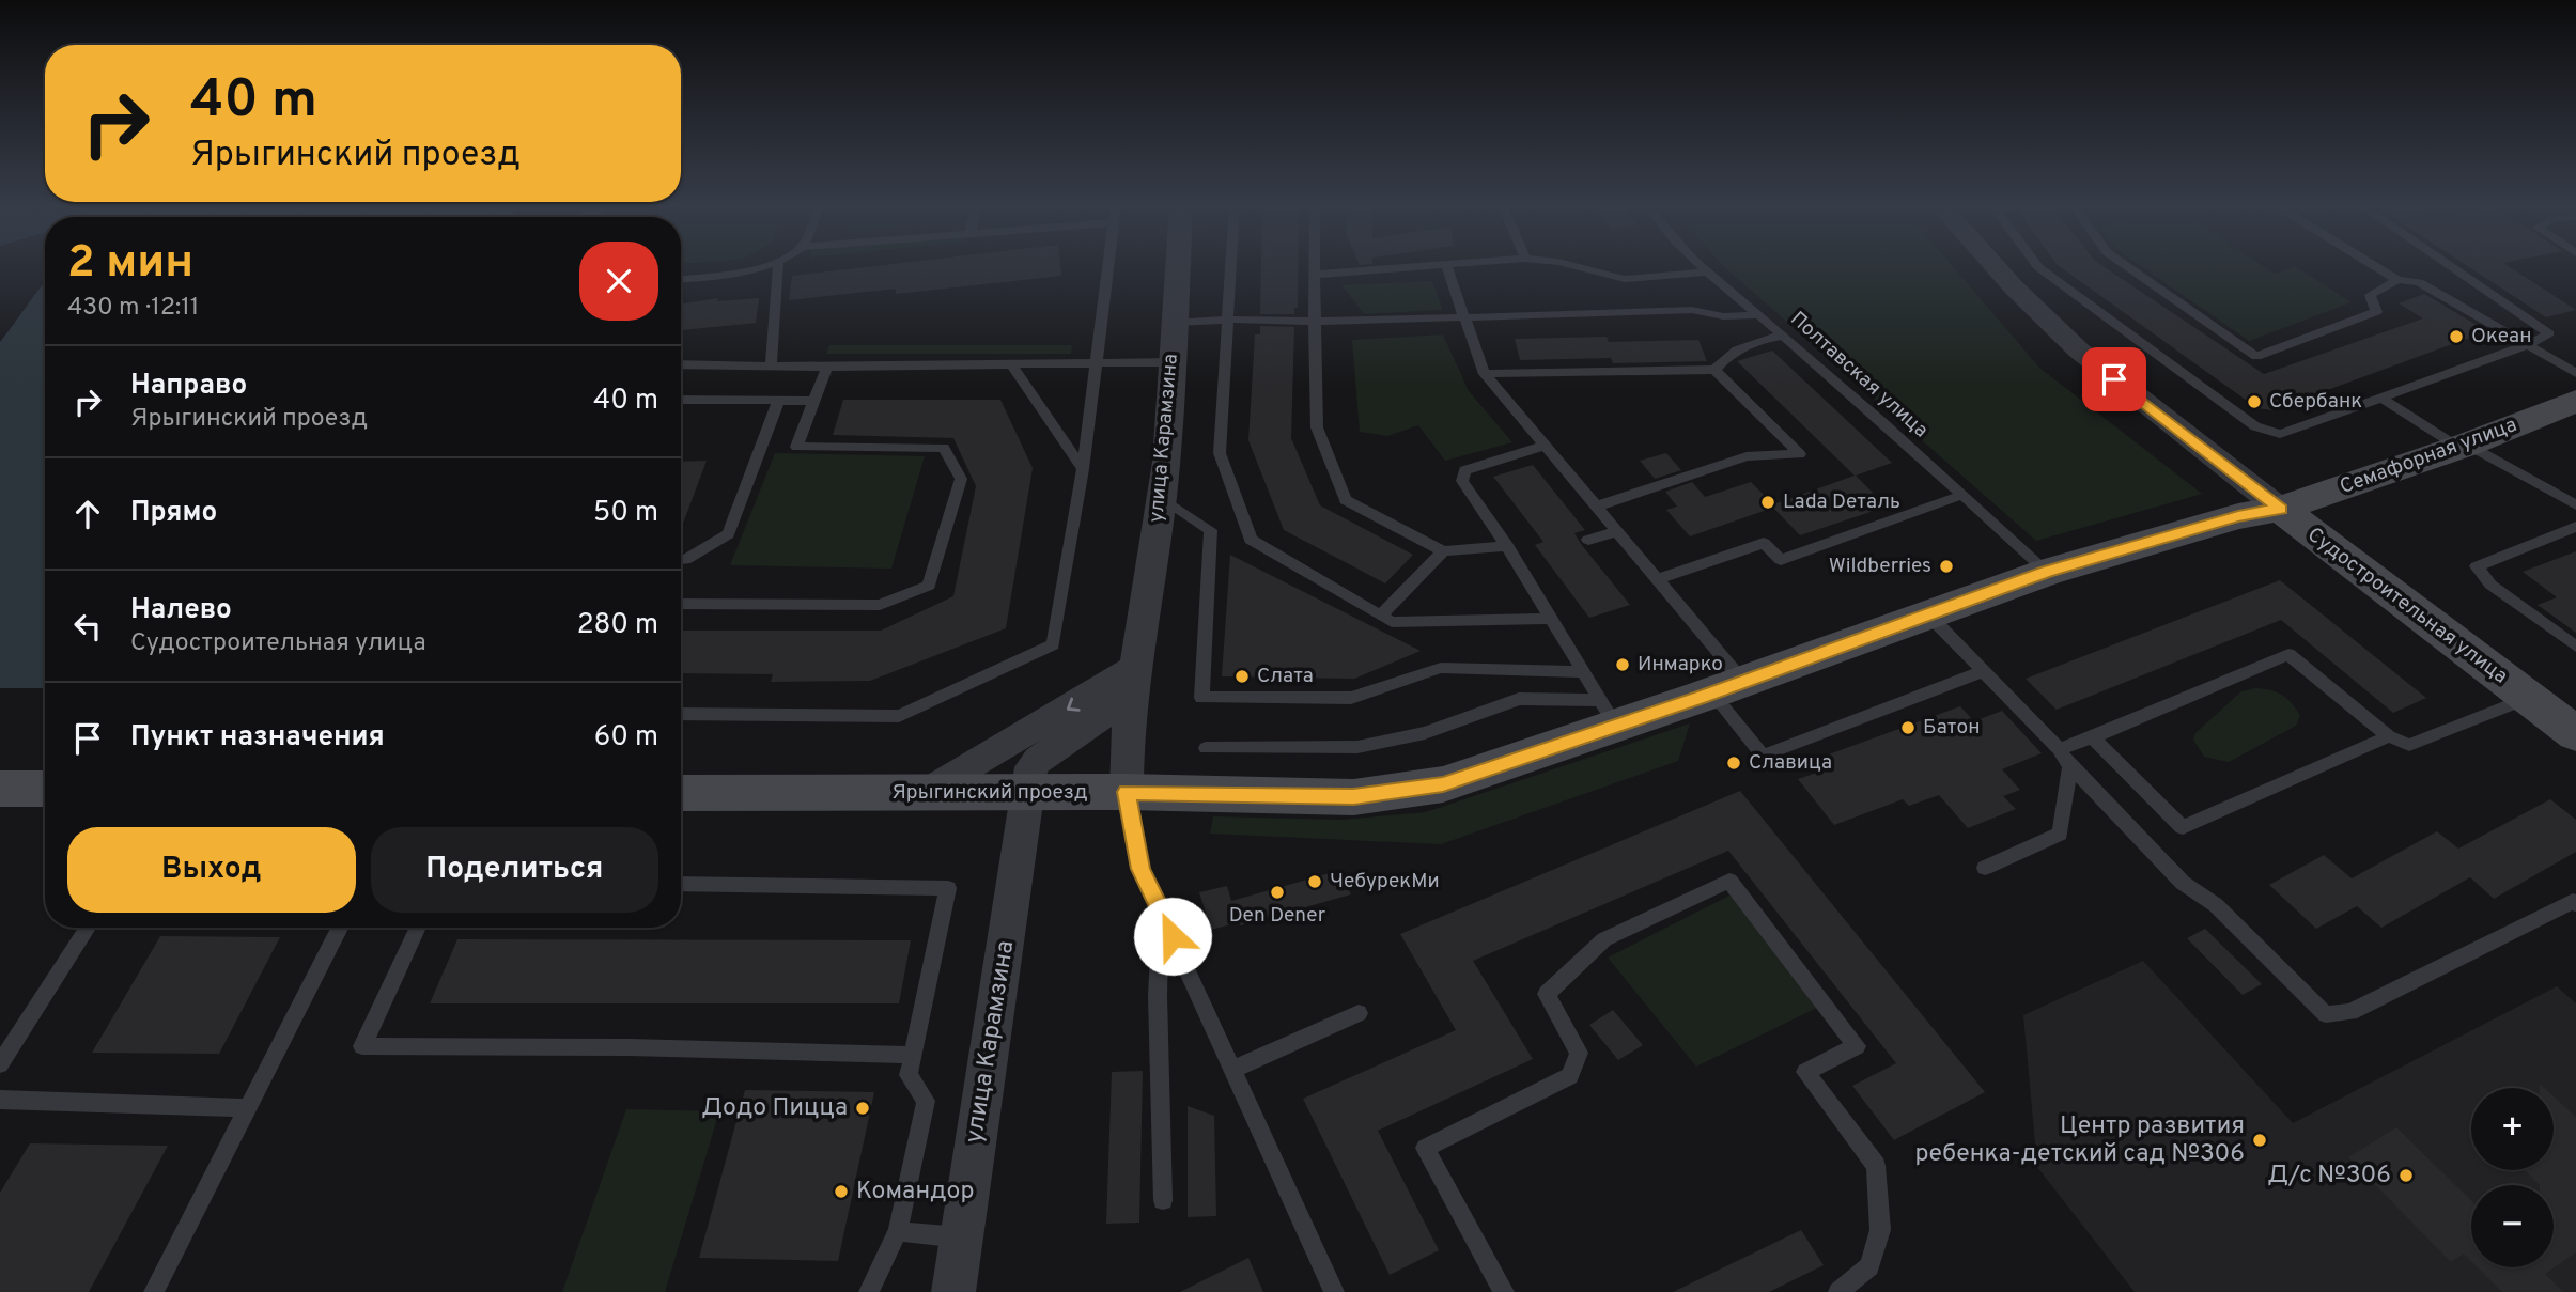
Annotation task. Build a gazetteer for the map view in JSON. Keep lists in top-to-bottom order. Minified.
{"streets":{"main road":["Семафорная улица","Судостроительная улица","Ярыгинский проезд"],"street":["улица Карамзина"],"lane":["Полтавская улица"]},"crossings":[["Полтавская улица","Семафорная улица"],["улица Карамзина","Ярыгинский проезд"],["Семафорная улица","Судостроительная улица"],["Семафорная улица","Ярыгинский проезд"]],"places":["Океан","Сбербанк","Lada Dеталь","Wildberries","Инмарко","Слата","Батон","Славица","ЧебурекМи","Den Dener","Додо Пицца","Центр развития ребенка-детский сад №306","Д/с №306","Командор"],"page":{"turn":["40 m","Ярыгинский проезд"],"heading":["2 мин","430 m · 12:11"],"list":[{"name":"Направо","note":"Ярыгинский проезд","value":"40 m"},{"name":"Прямо","value":"50 m"},{"name":"Налево","note":"Судостроительная улица","value":"280 m"},{"name":"Пункт назначения","value":"60 m"}],"buttons":["Выход","Поделиться"],"map_buttons":["+","−"]}}
